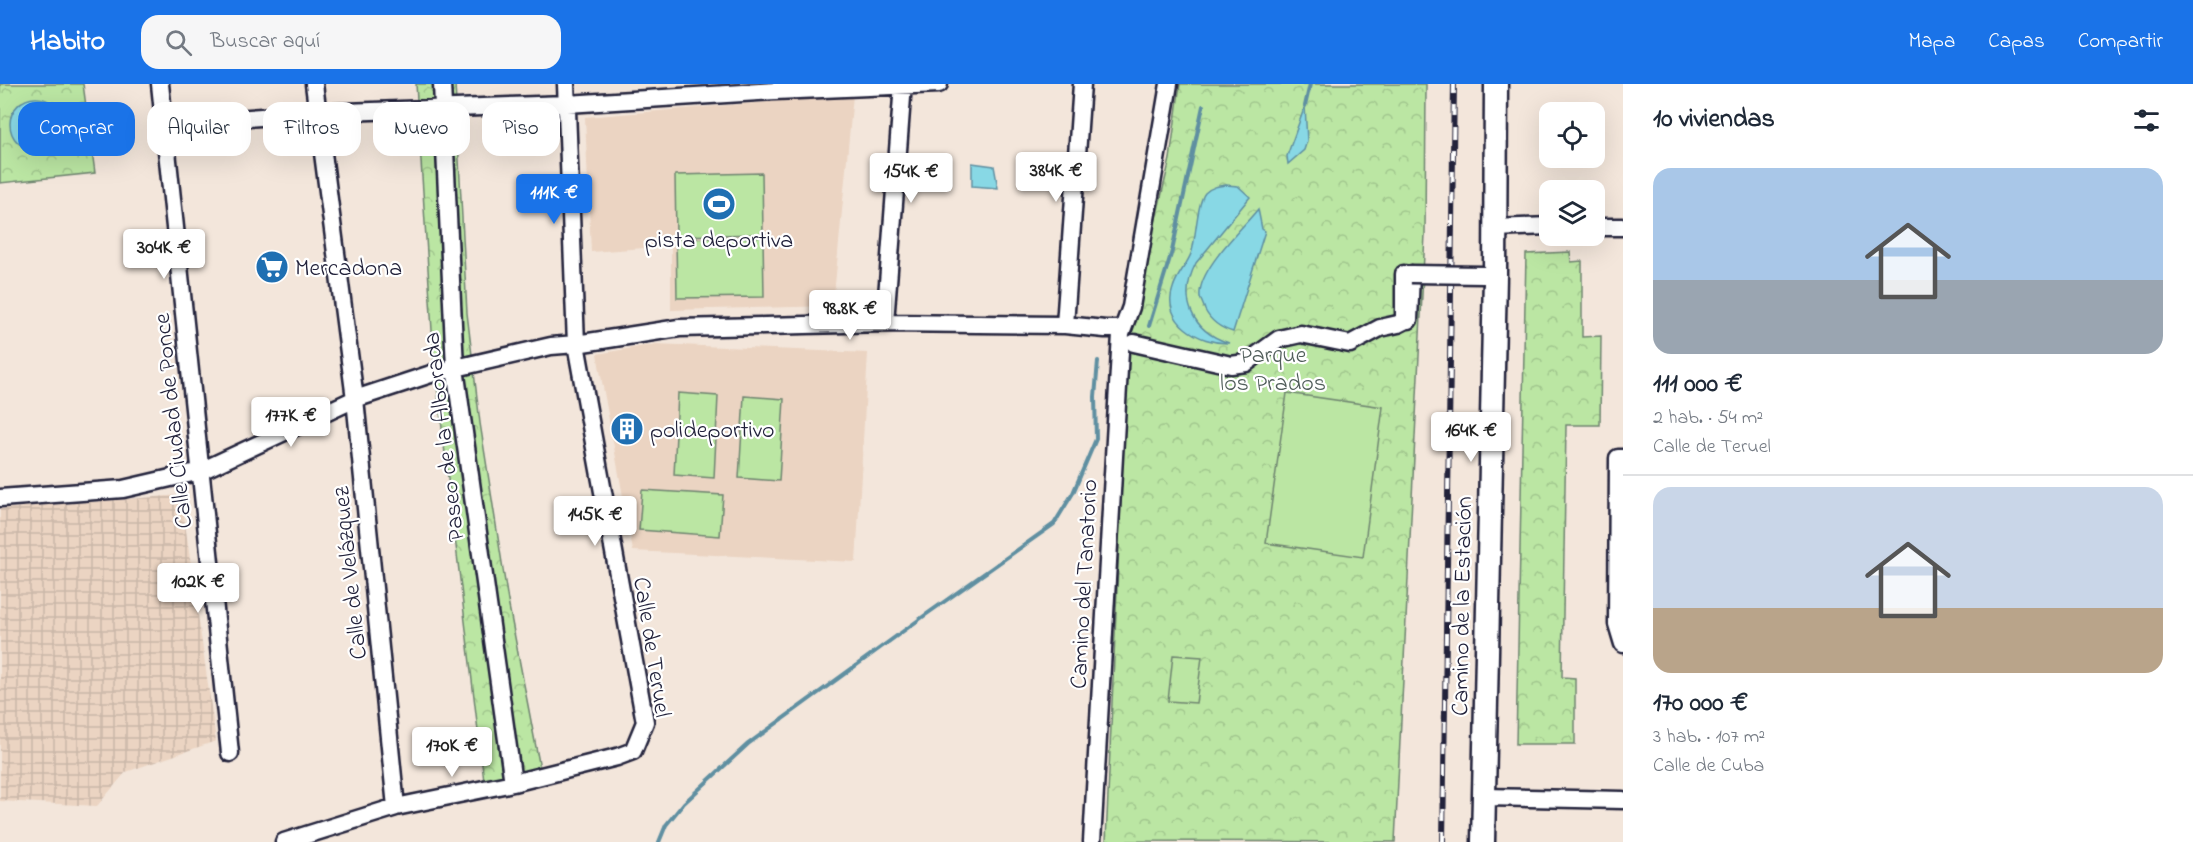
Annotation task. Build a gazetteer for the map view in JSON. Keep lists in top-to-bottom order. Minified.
{"streets":{"street":["Calle Ciudad de Ponce","Paseo de la Alborada","Calle de Velázquez","Camino del Tanatorio","Camino de la Estación","Calle de Teruel"]},"crossings":[["Paseo de la Alborada","Calle de Teruel"]],"parks":["Parque los Prados"],"places":{"sports":["pista deportiva"],"supermarket":["Mercadona"],"building":["polideportivo"]},"page":{"header":"Habito","search":"Buscar aquí","nav":["Mapa","Capas","Compartir"],"heading":"10 viviendas","chip":["Comprar","Alquilar","Filtros","Nuevo","Piso"],"price":["384K €","154K €","111K €","304K €","98.8K €","177K €","164K €","145K €","102K €","170K €"],"list":[{"name":"111 000 €","note":"2 hab. · 54 m² · Calle de Teruel"},{"name":"170 000 €","note":"3 hab. · 107 m² · Calle de Cuba"}]}}
